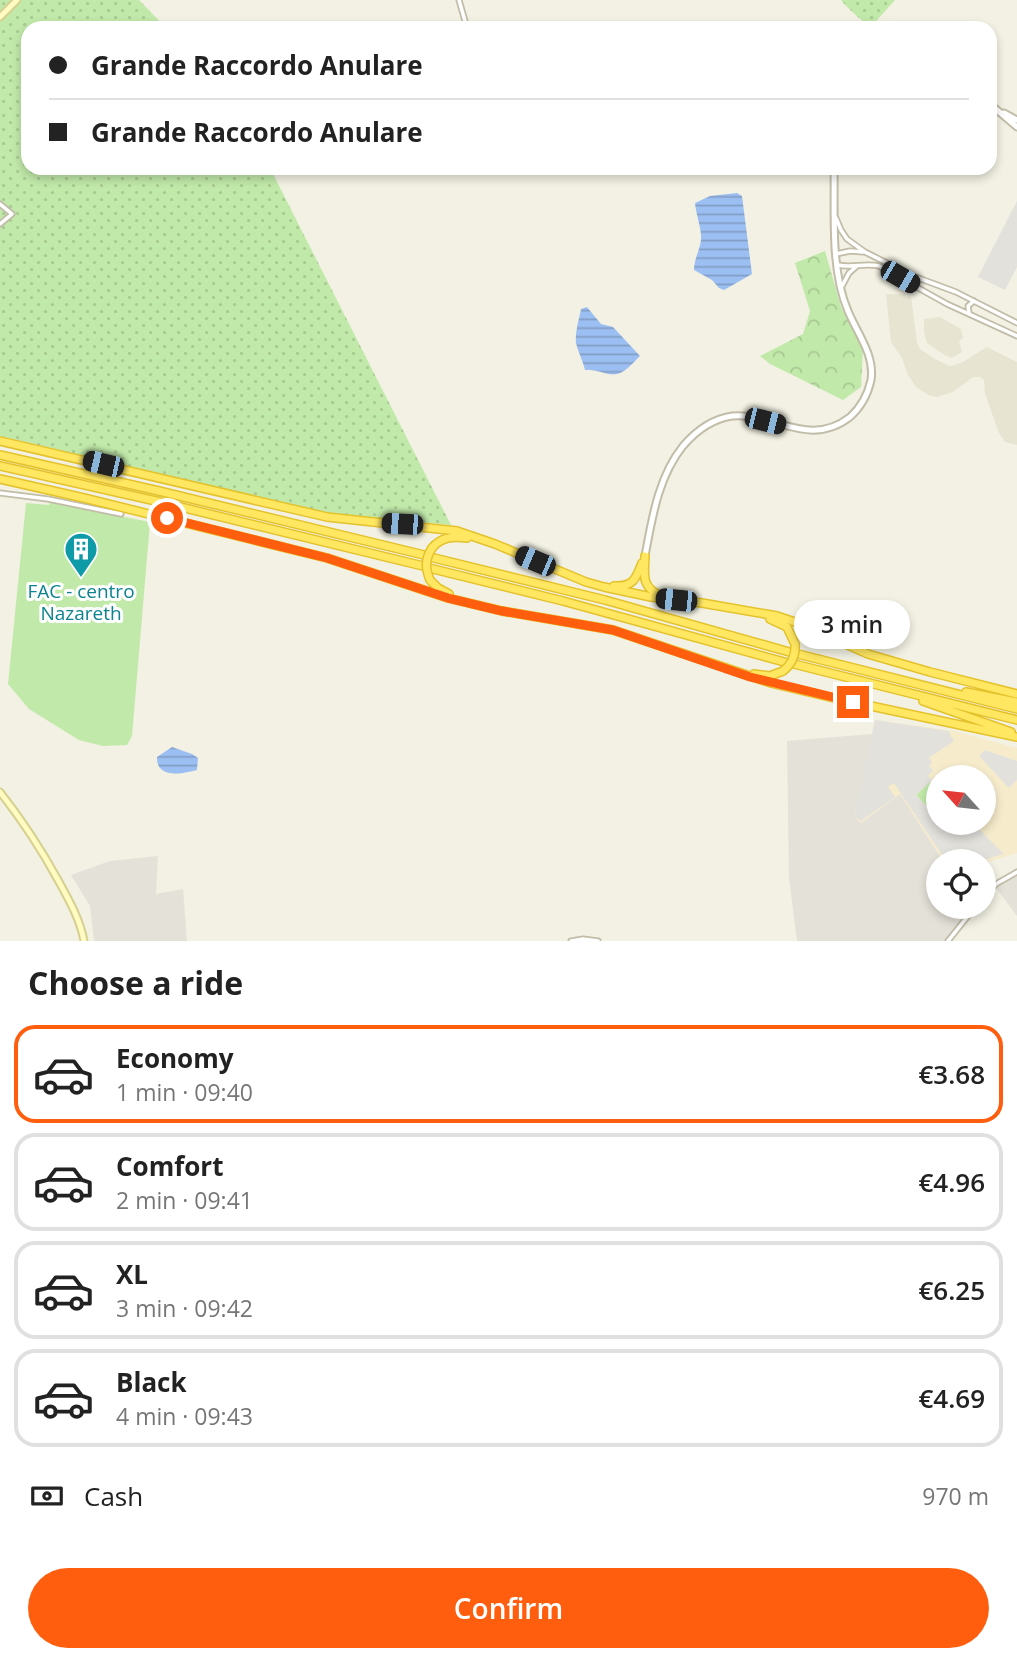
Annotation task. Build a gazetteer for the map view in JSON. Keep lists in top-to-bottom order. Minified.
{"places":{"building":["FAC - centro Nazareth"]},"north":"top left","page":{"banner":["Grande Raccordo Anulare","Grande Raccordo Anulare"],"bubble":"3 min","heading":"Choose a ride","list":[{"name":"Economy","note":"1 min · 09:40","value":"€3.68"},{"name":"Comfort","note":"2 min · 09:41","value":"€4.96"},{"name":"XL","note":"3 min · 09:42","value":"€6.25"},{"name":"Black","note":"4 min · 09:43","value":"€4.69"}],"pay":["Cash","970 m"],"buttons":"Confirm"}}
